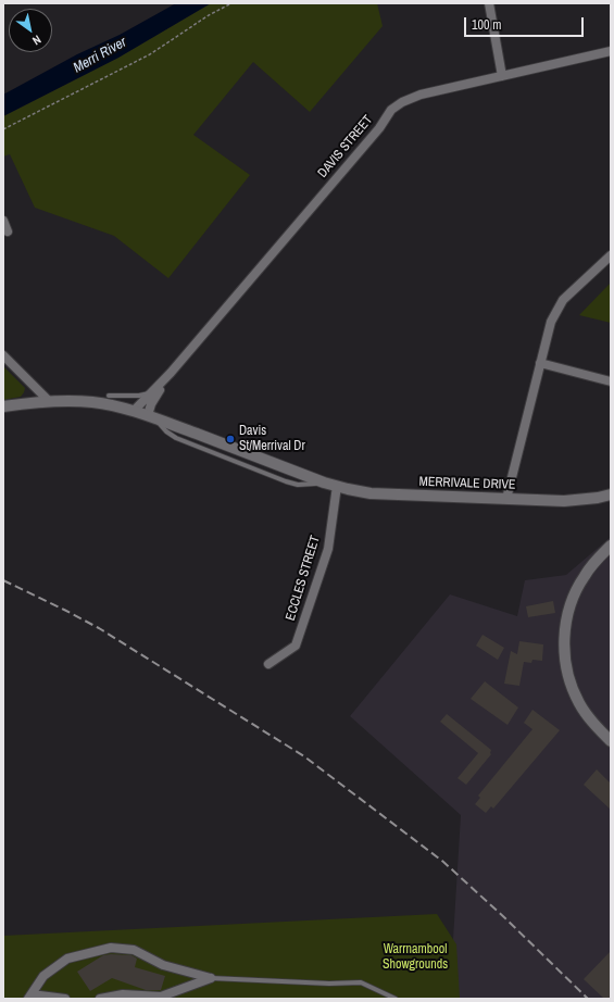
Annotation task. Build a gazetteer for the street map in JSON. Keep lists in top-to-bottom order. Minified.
{"streets":{"street":["DAVIS STREET","MERRIVALE DRIVE","ECCLES STREET"]},"crossings":[["DAVIS STREET","MERRIVALE DRIVE"],["MERRIVALE DRIVE","ECCLES STREET"]],"water":["Merri River"],"parks":["Warrnambool Showgrounds"],"places":["Davis St/Merrival Dr"],"scale_bar":"100 m","north":"bottom right"}
